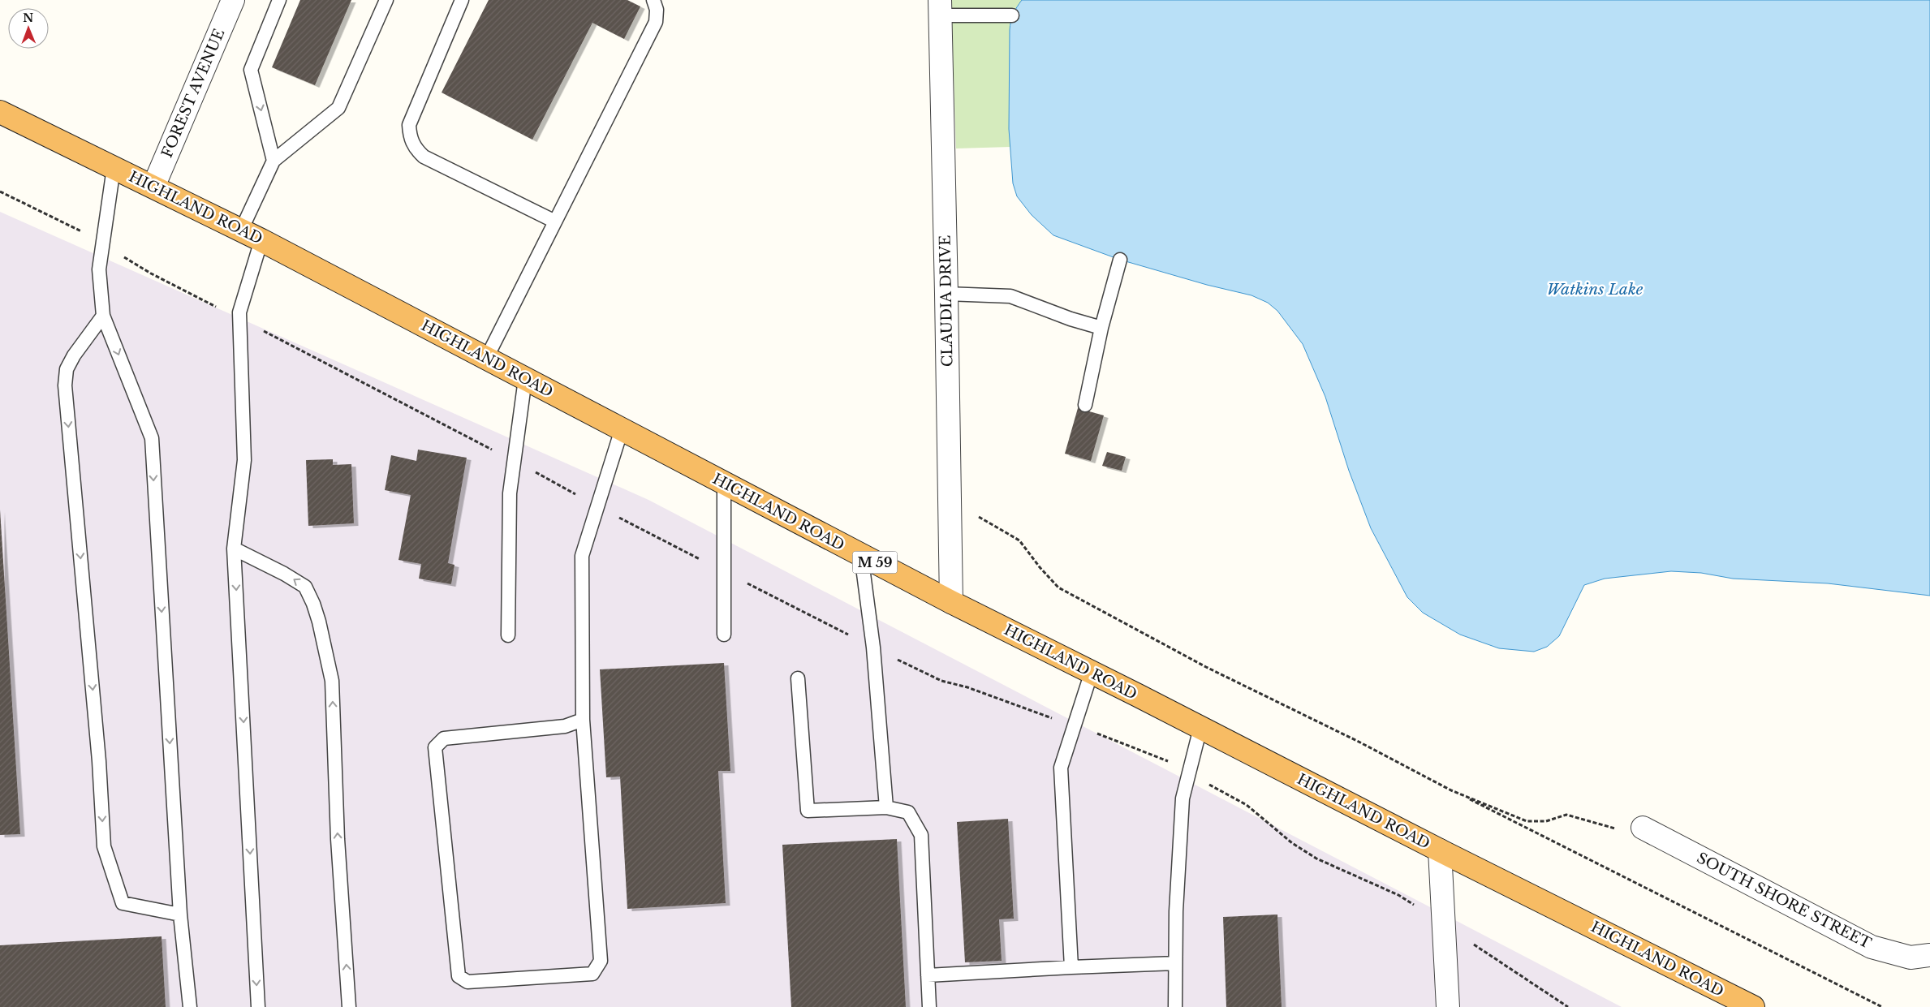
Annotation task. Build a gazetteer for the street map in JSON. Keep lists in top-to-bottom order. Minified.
{"streets":{"highway":["HIGHLAND ROAD","M 59"],"street":["FOREST AVENUE","CLAUDIA DRIVE","SOUTH SHORE STREET"]},"crossings":[["FOREST AVENUE","HIGHLAND ROAD"],["HIGHLAND ROAD","CLAUDIA DRIVE"]],"water":["Watkins Lake"],"north":"top"}
